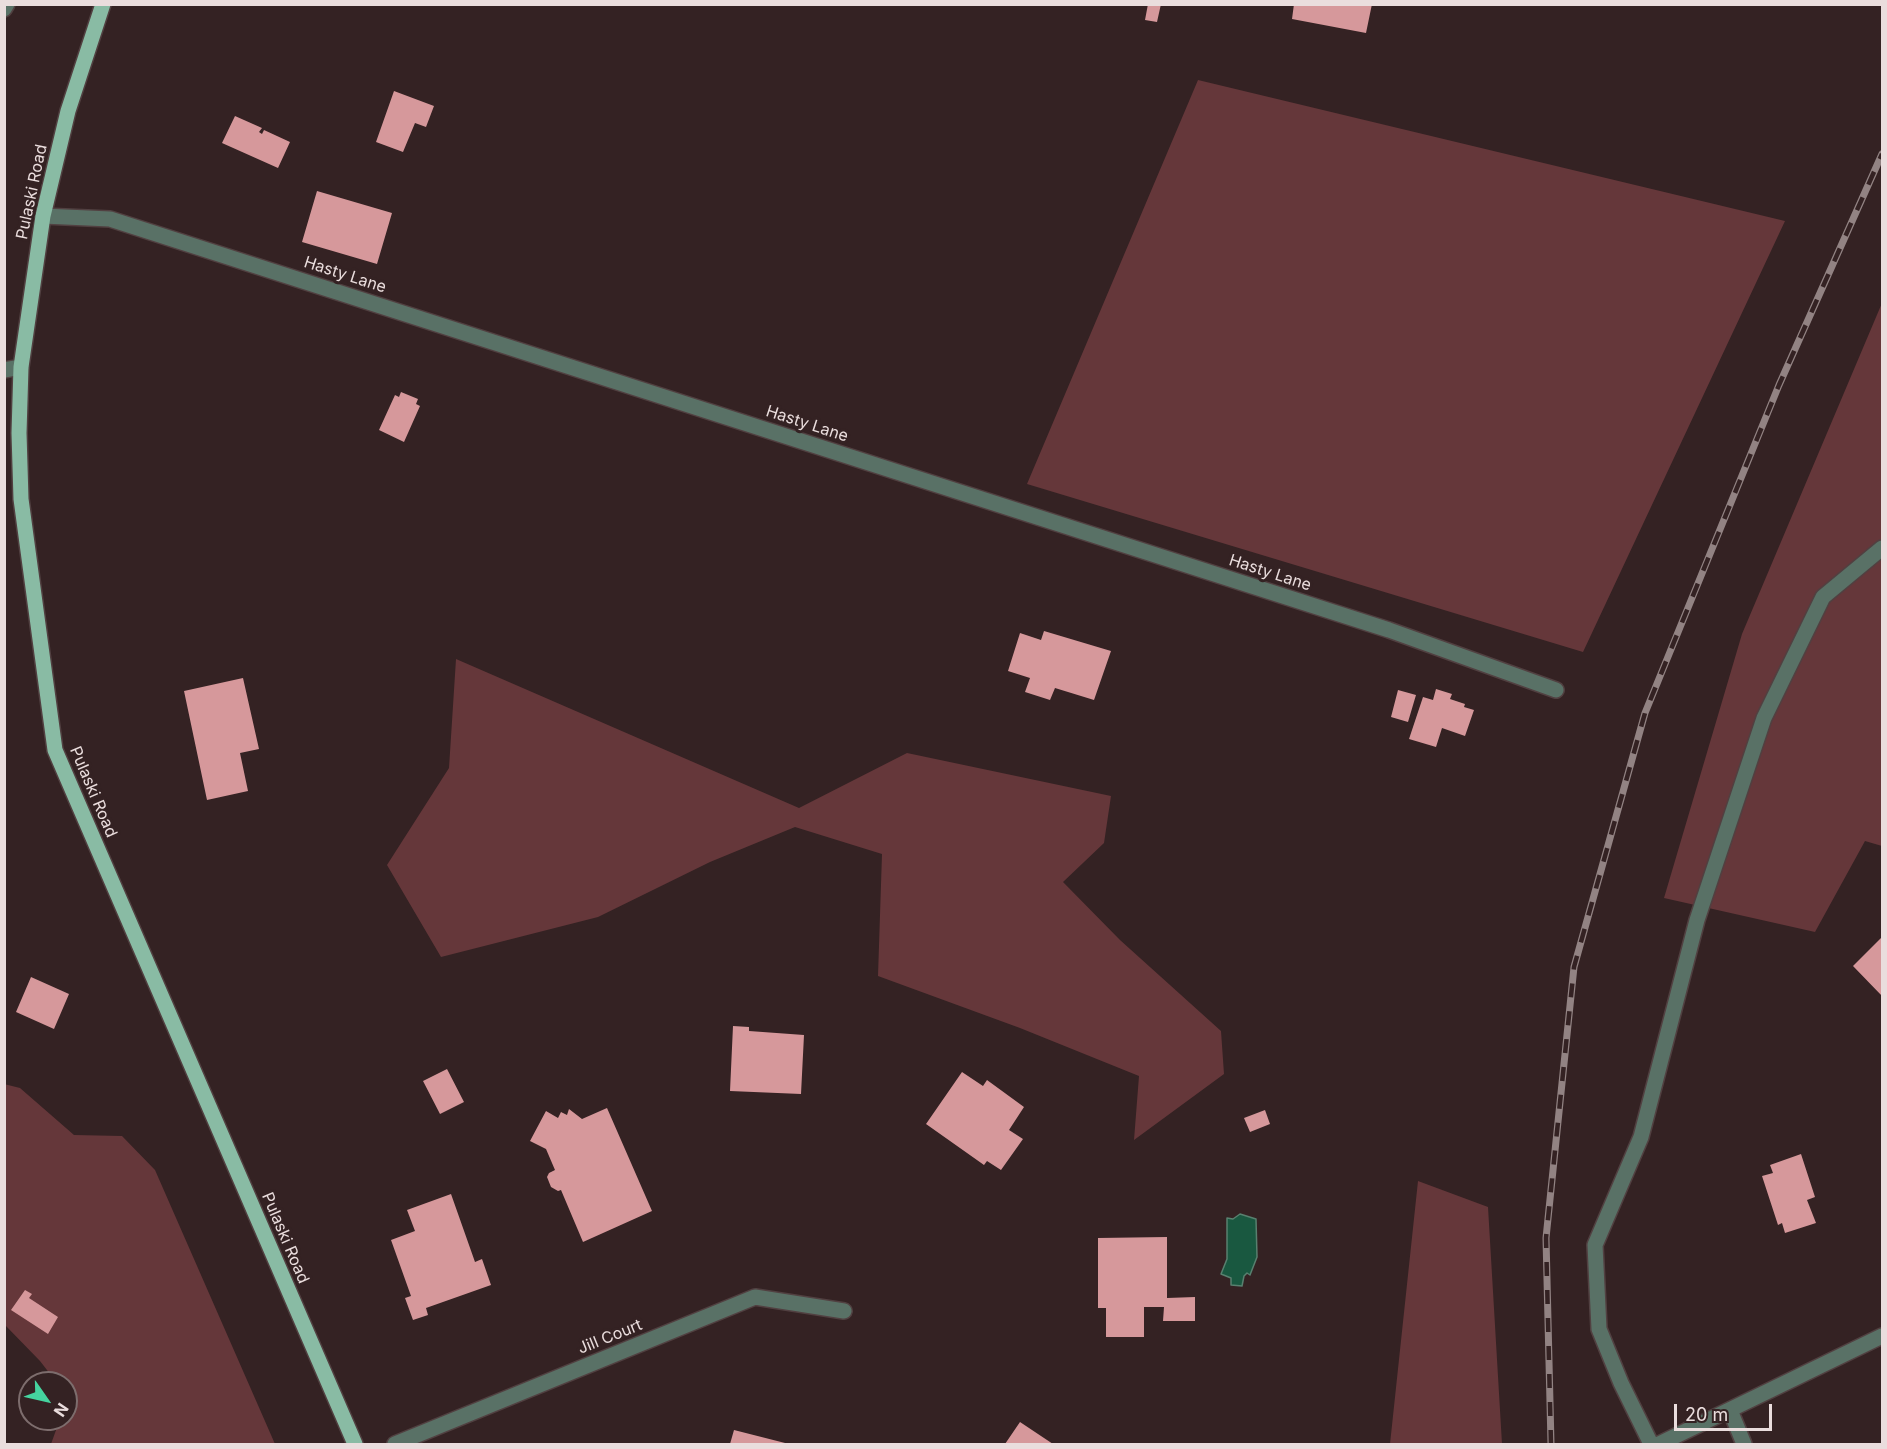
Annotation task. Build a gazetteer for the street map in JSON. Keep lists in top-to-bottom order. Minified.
{"streets":{"main road":["Pulaski Road"],"street":["Hasty Lane","Jill Court"]},"crossings":[["Pulaski Road","Hasty Lane"]],"scale_bar":"20 m","north":"bottom right"}
